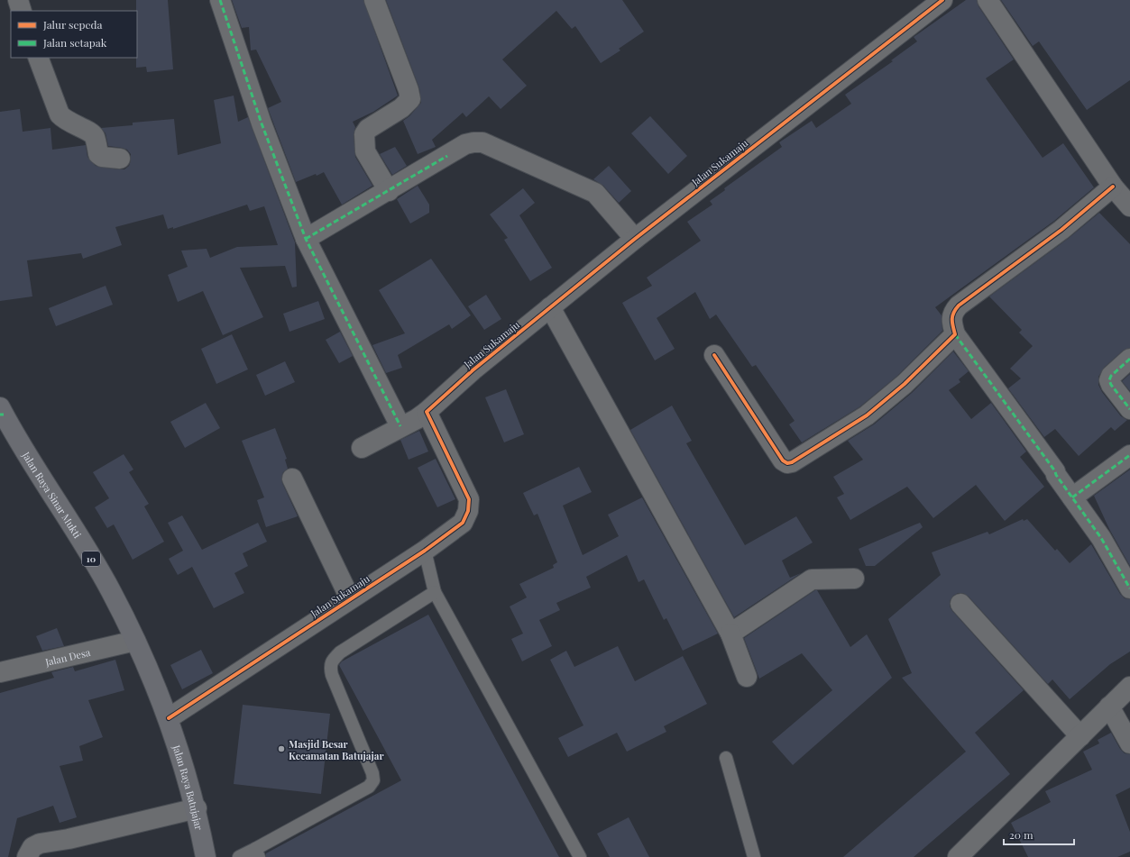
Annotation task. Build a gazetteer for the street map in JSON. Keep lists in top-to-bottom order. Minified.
{"streets":{"highway":["Jalan Raya Sinar Mukti","10","Jalan Raya Batujajar"],"street":["Jalan Sukamaju","Jalan Desa"]},"crossings":[["Jalan Sukamaju","Jalan Raya Sinar Mukti"],["Jalan Sukamaju","Jalan Raya Batujajar"],["Jalan Raya Sinar Mukti","Jalan Desa"],["Jalan Raya Sinar Mukti","Jalan Raya Batujajar"]],"places":["Masjid Besar Kecamatan Batujajar"],"legend":["Jalur sepeda","Jalan setapak"],"scale_bar":"20 m"}
